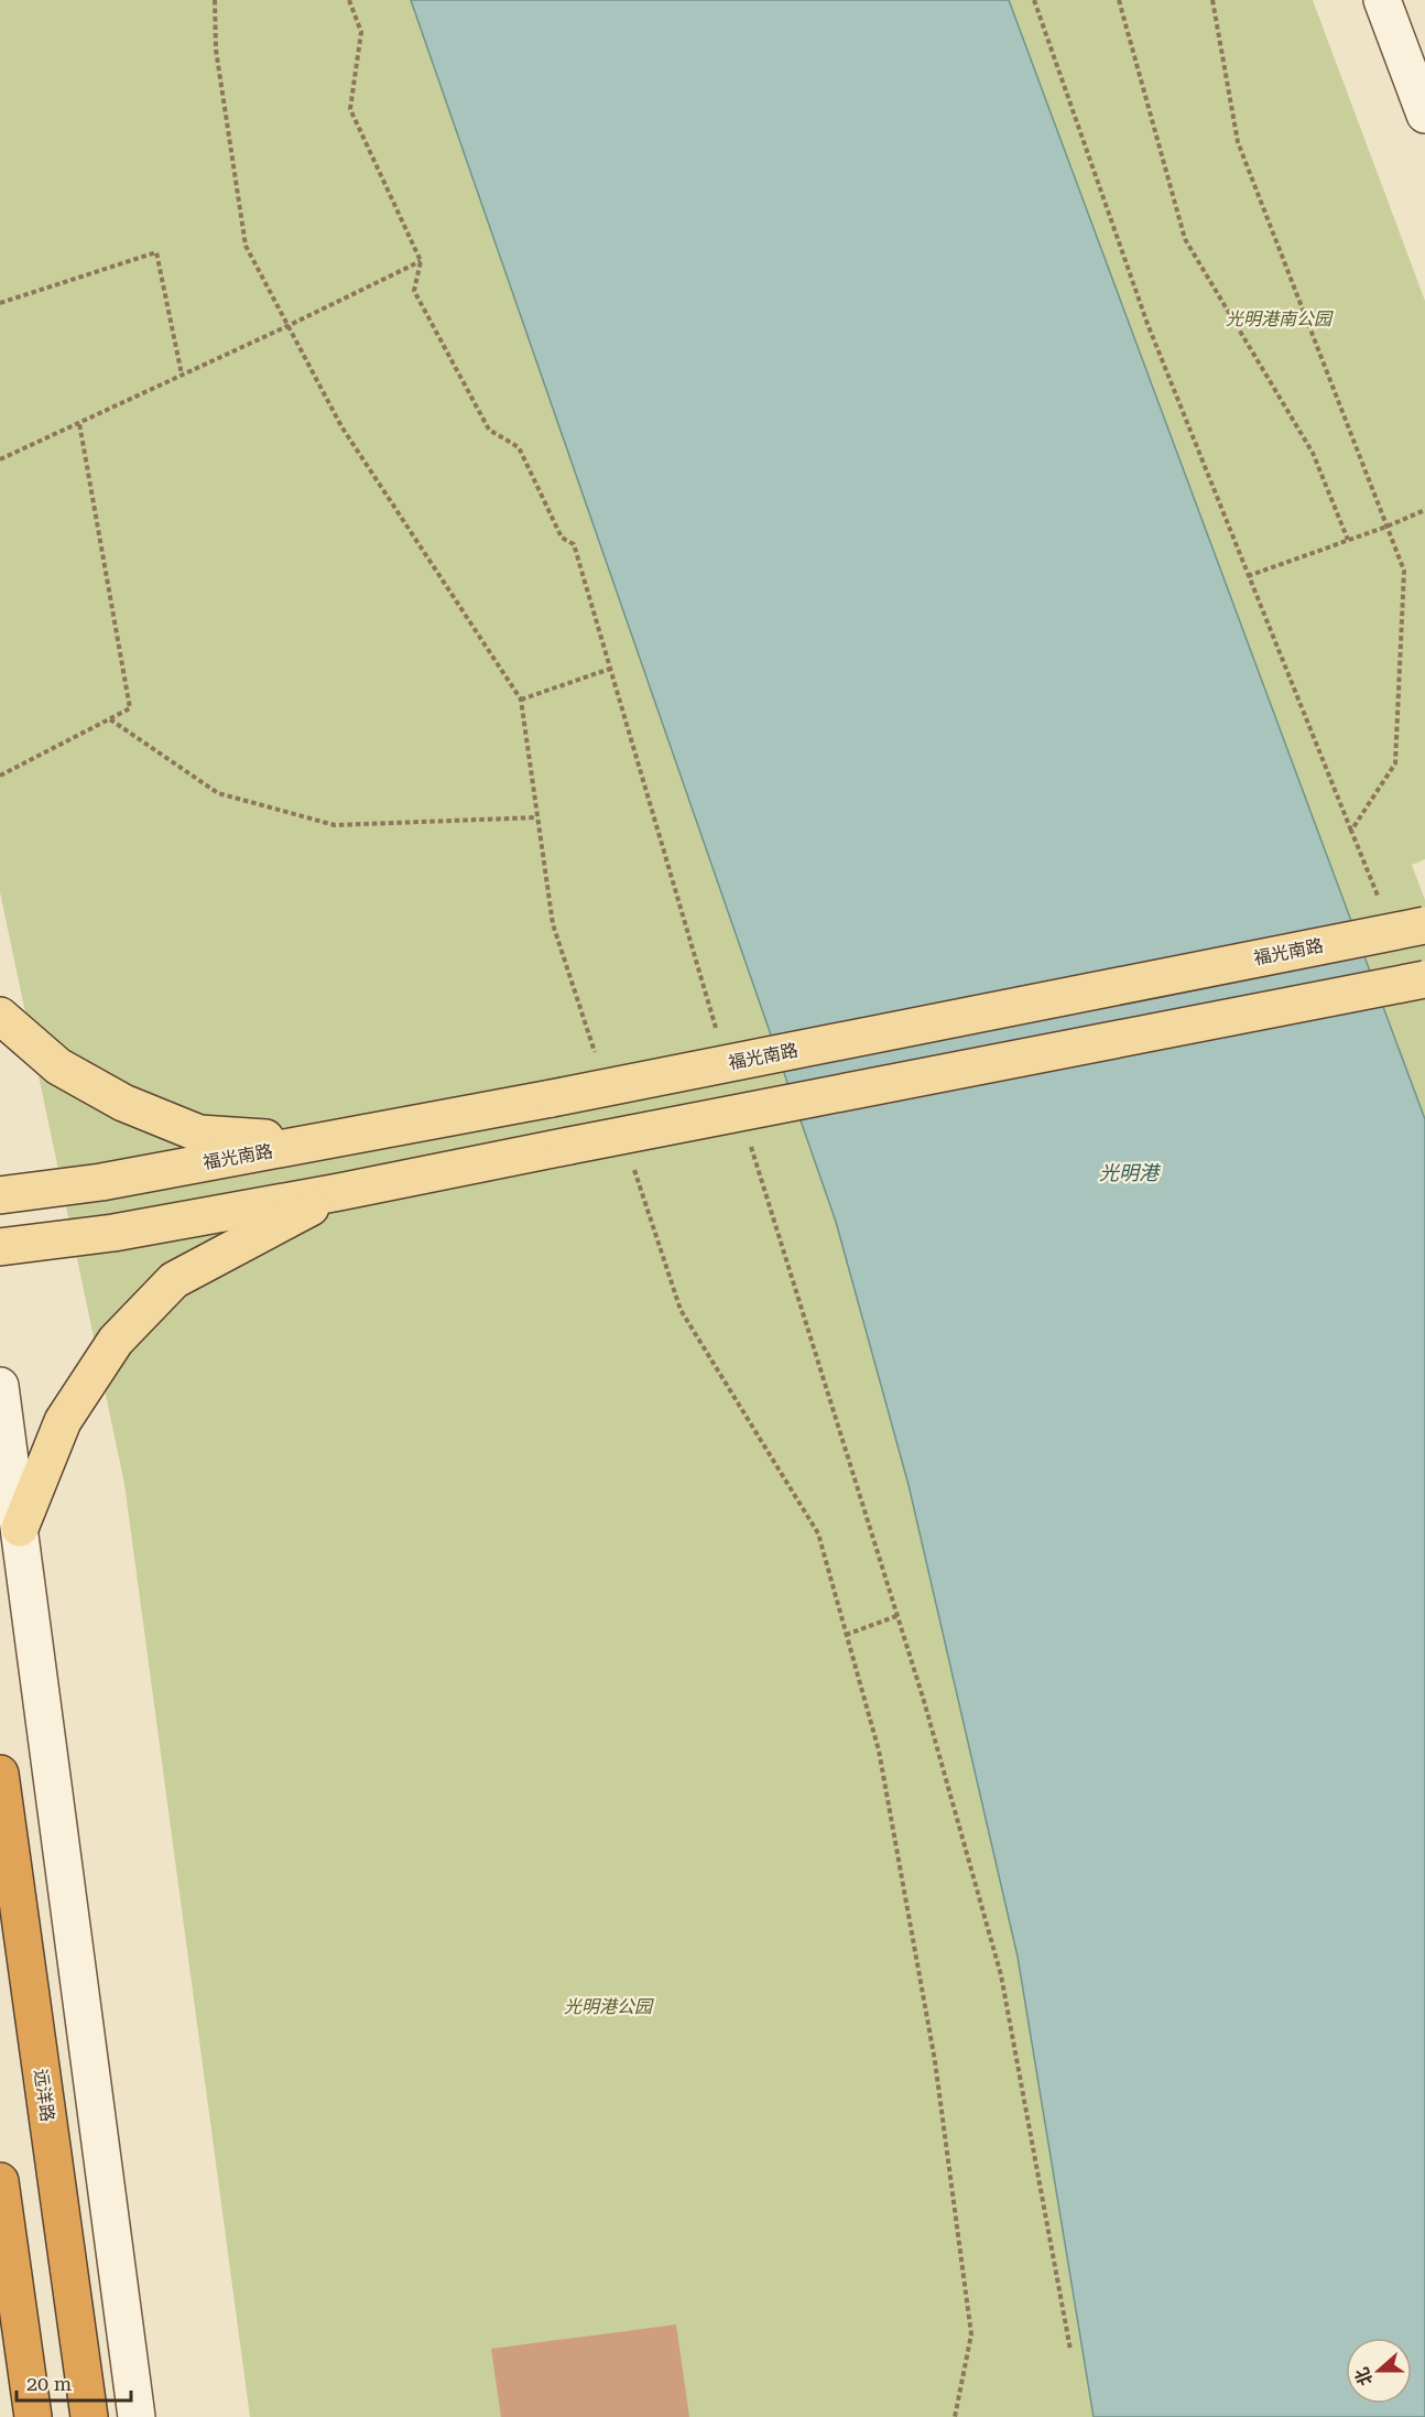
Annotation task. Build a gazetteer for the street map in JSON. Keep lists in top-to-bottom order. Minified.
{"streets":{"highway":["远洋路"],"main road":["福光南路"]},"water":["光明港"],"parks":["光明港南公园","光明港公园"],"scale_bar":"20 m","north":"left"}
